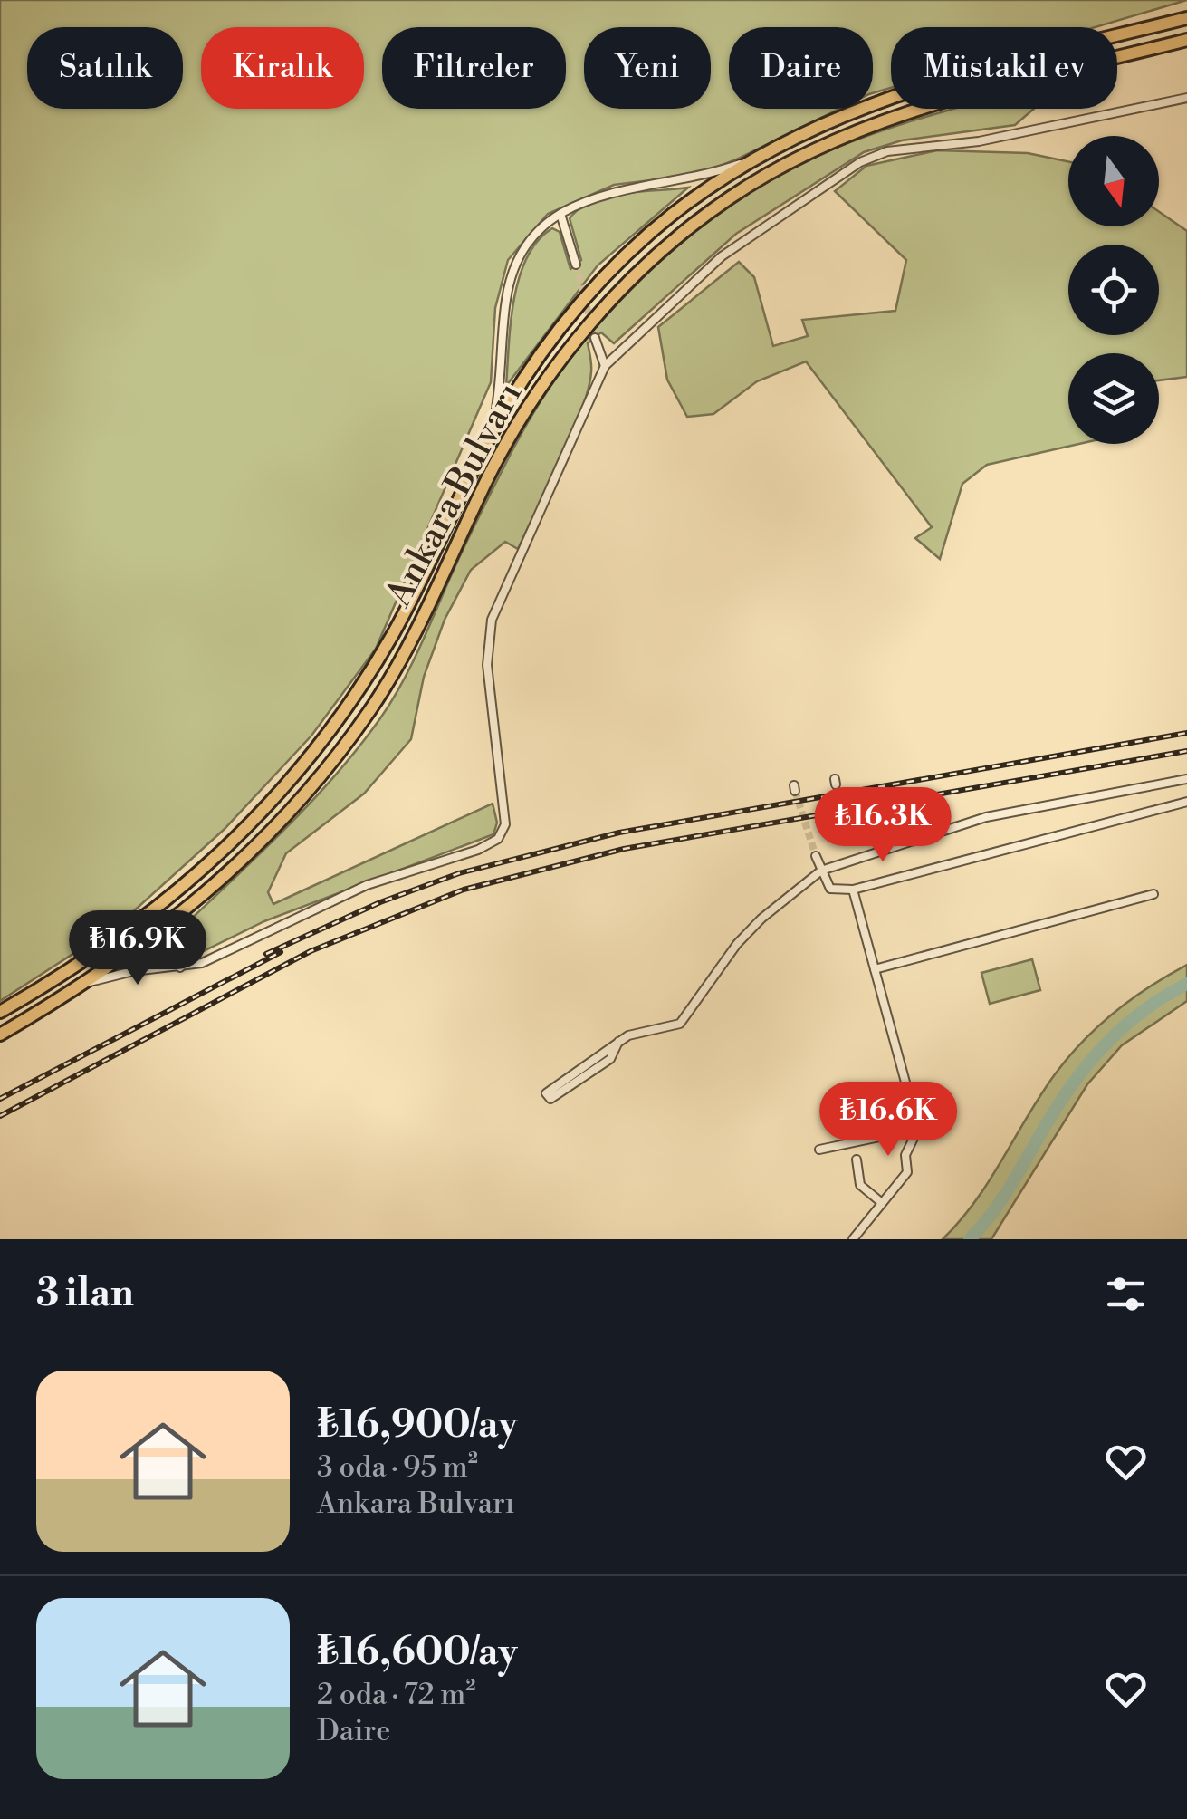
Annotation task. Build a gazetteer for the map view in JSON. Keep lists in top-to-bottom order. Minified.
{"streets":{"main road":["Ankara Bulvarı"]},"north":"bottom","page":{"chip":["Satılık","Kiralık","Filtreler","Yeni","Daire","Müstakil ev"],"price":["₺16.3K","₺16.9K","₺16.6K"],"heading":"3 ilan","list":[{"name":"₺16,900/ay","note":"3 oda · 95 m² · Ankara Bulvarı"},{"name":"₺16,600/ay","note":"2 oda · 72 m² · Daire"}]}}
